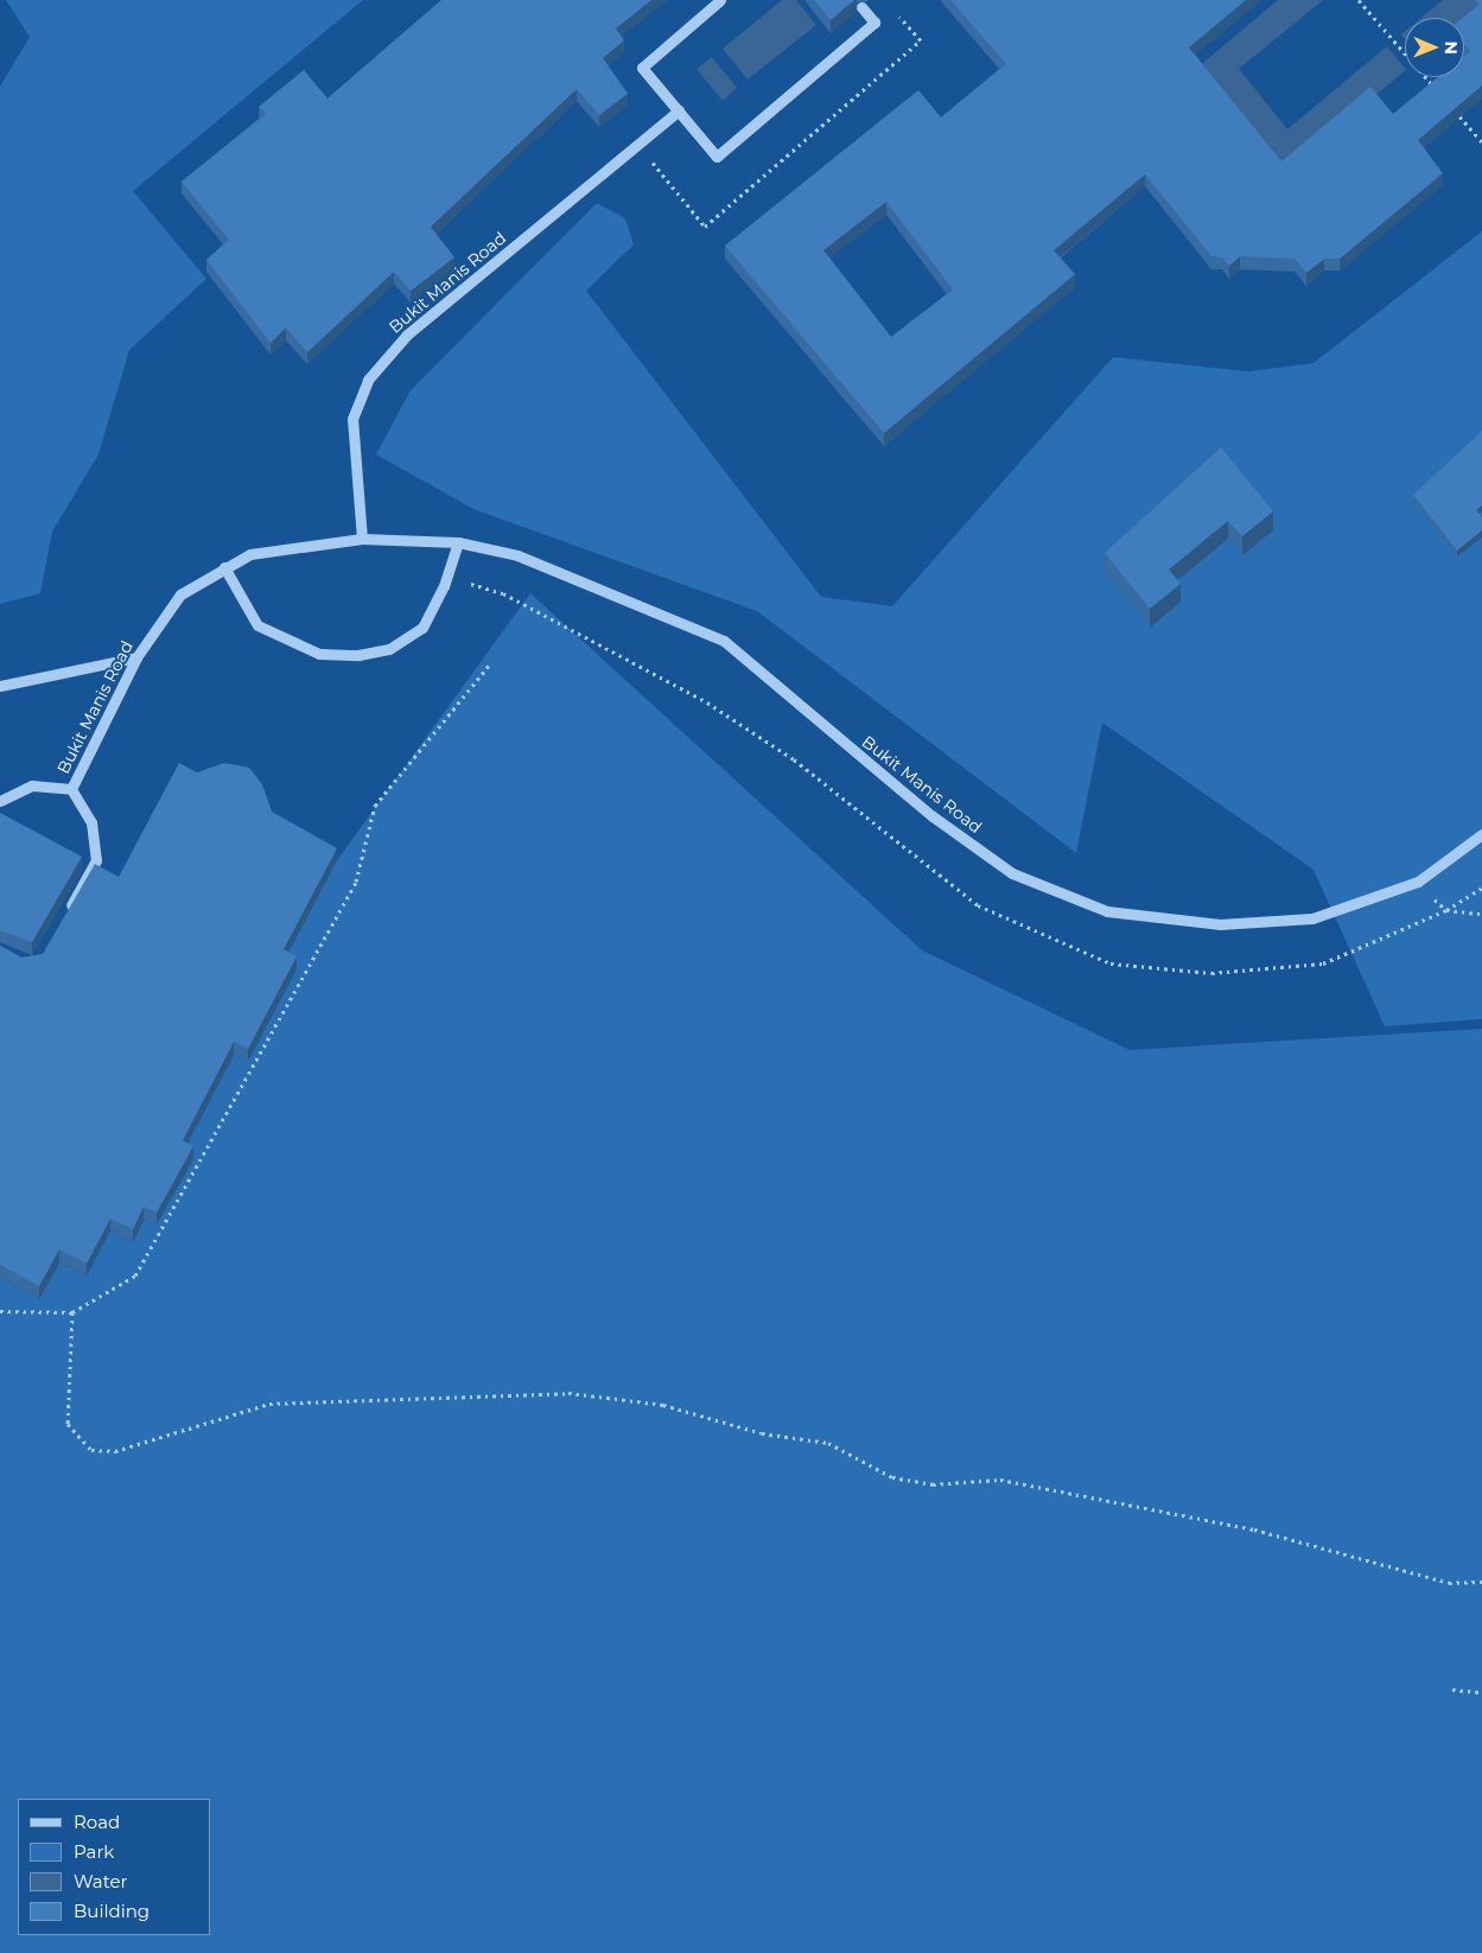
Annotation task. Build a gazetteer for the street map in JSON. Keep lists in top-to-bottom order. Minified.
{"streets":{"street":["Bukit Manis Road"]},"legend":["Road","Park","Water","Building"],"north":"right"}
